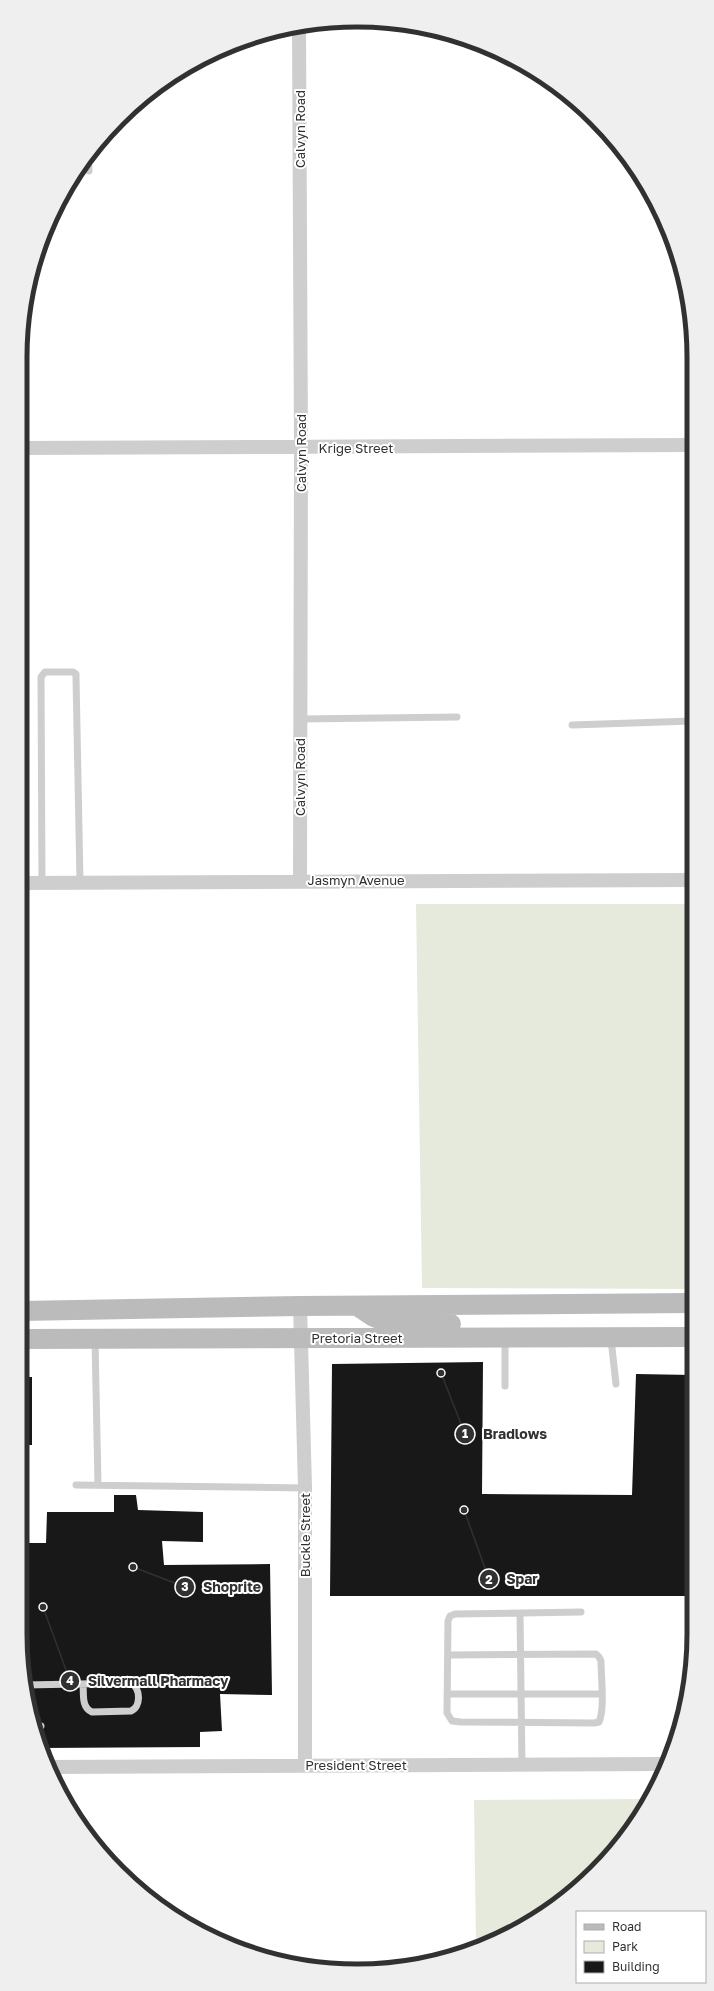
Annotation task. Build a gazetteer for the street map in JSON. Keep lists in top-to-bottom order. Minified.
{"streets":{"main road":["Pretoria Street"],"street":["Calvyn Road","Krige Street","Jasmyn Avenue","Buckle Street","President Street"]},"crossings":[["Calvyn Road","Krige Street"],["Calvyn Road","Jasmyn Avenue"],["Pretoria Street","Buckle Street"],["Buckle Street","President Street"]],"places":["Bradlows","Spar","Shoprite","Silvermall Pharmacy"],"legend":["Road","Park","Building"]}
